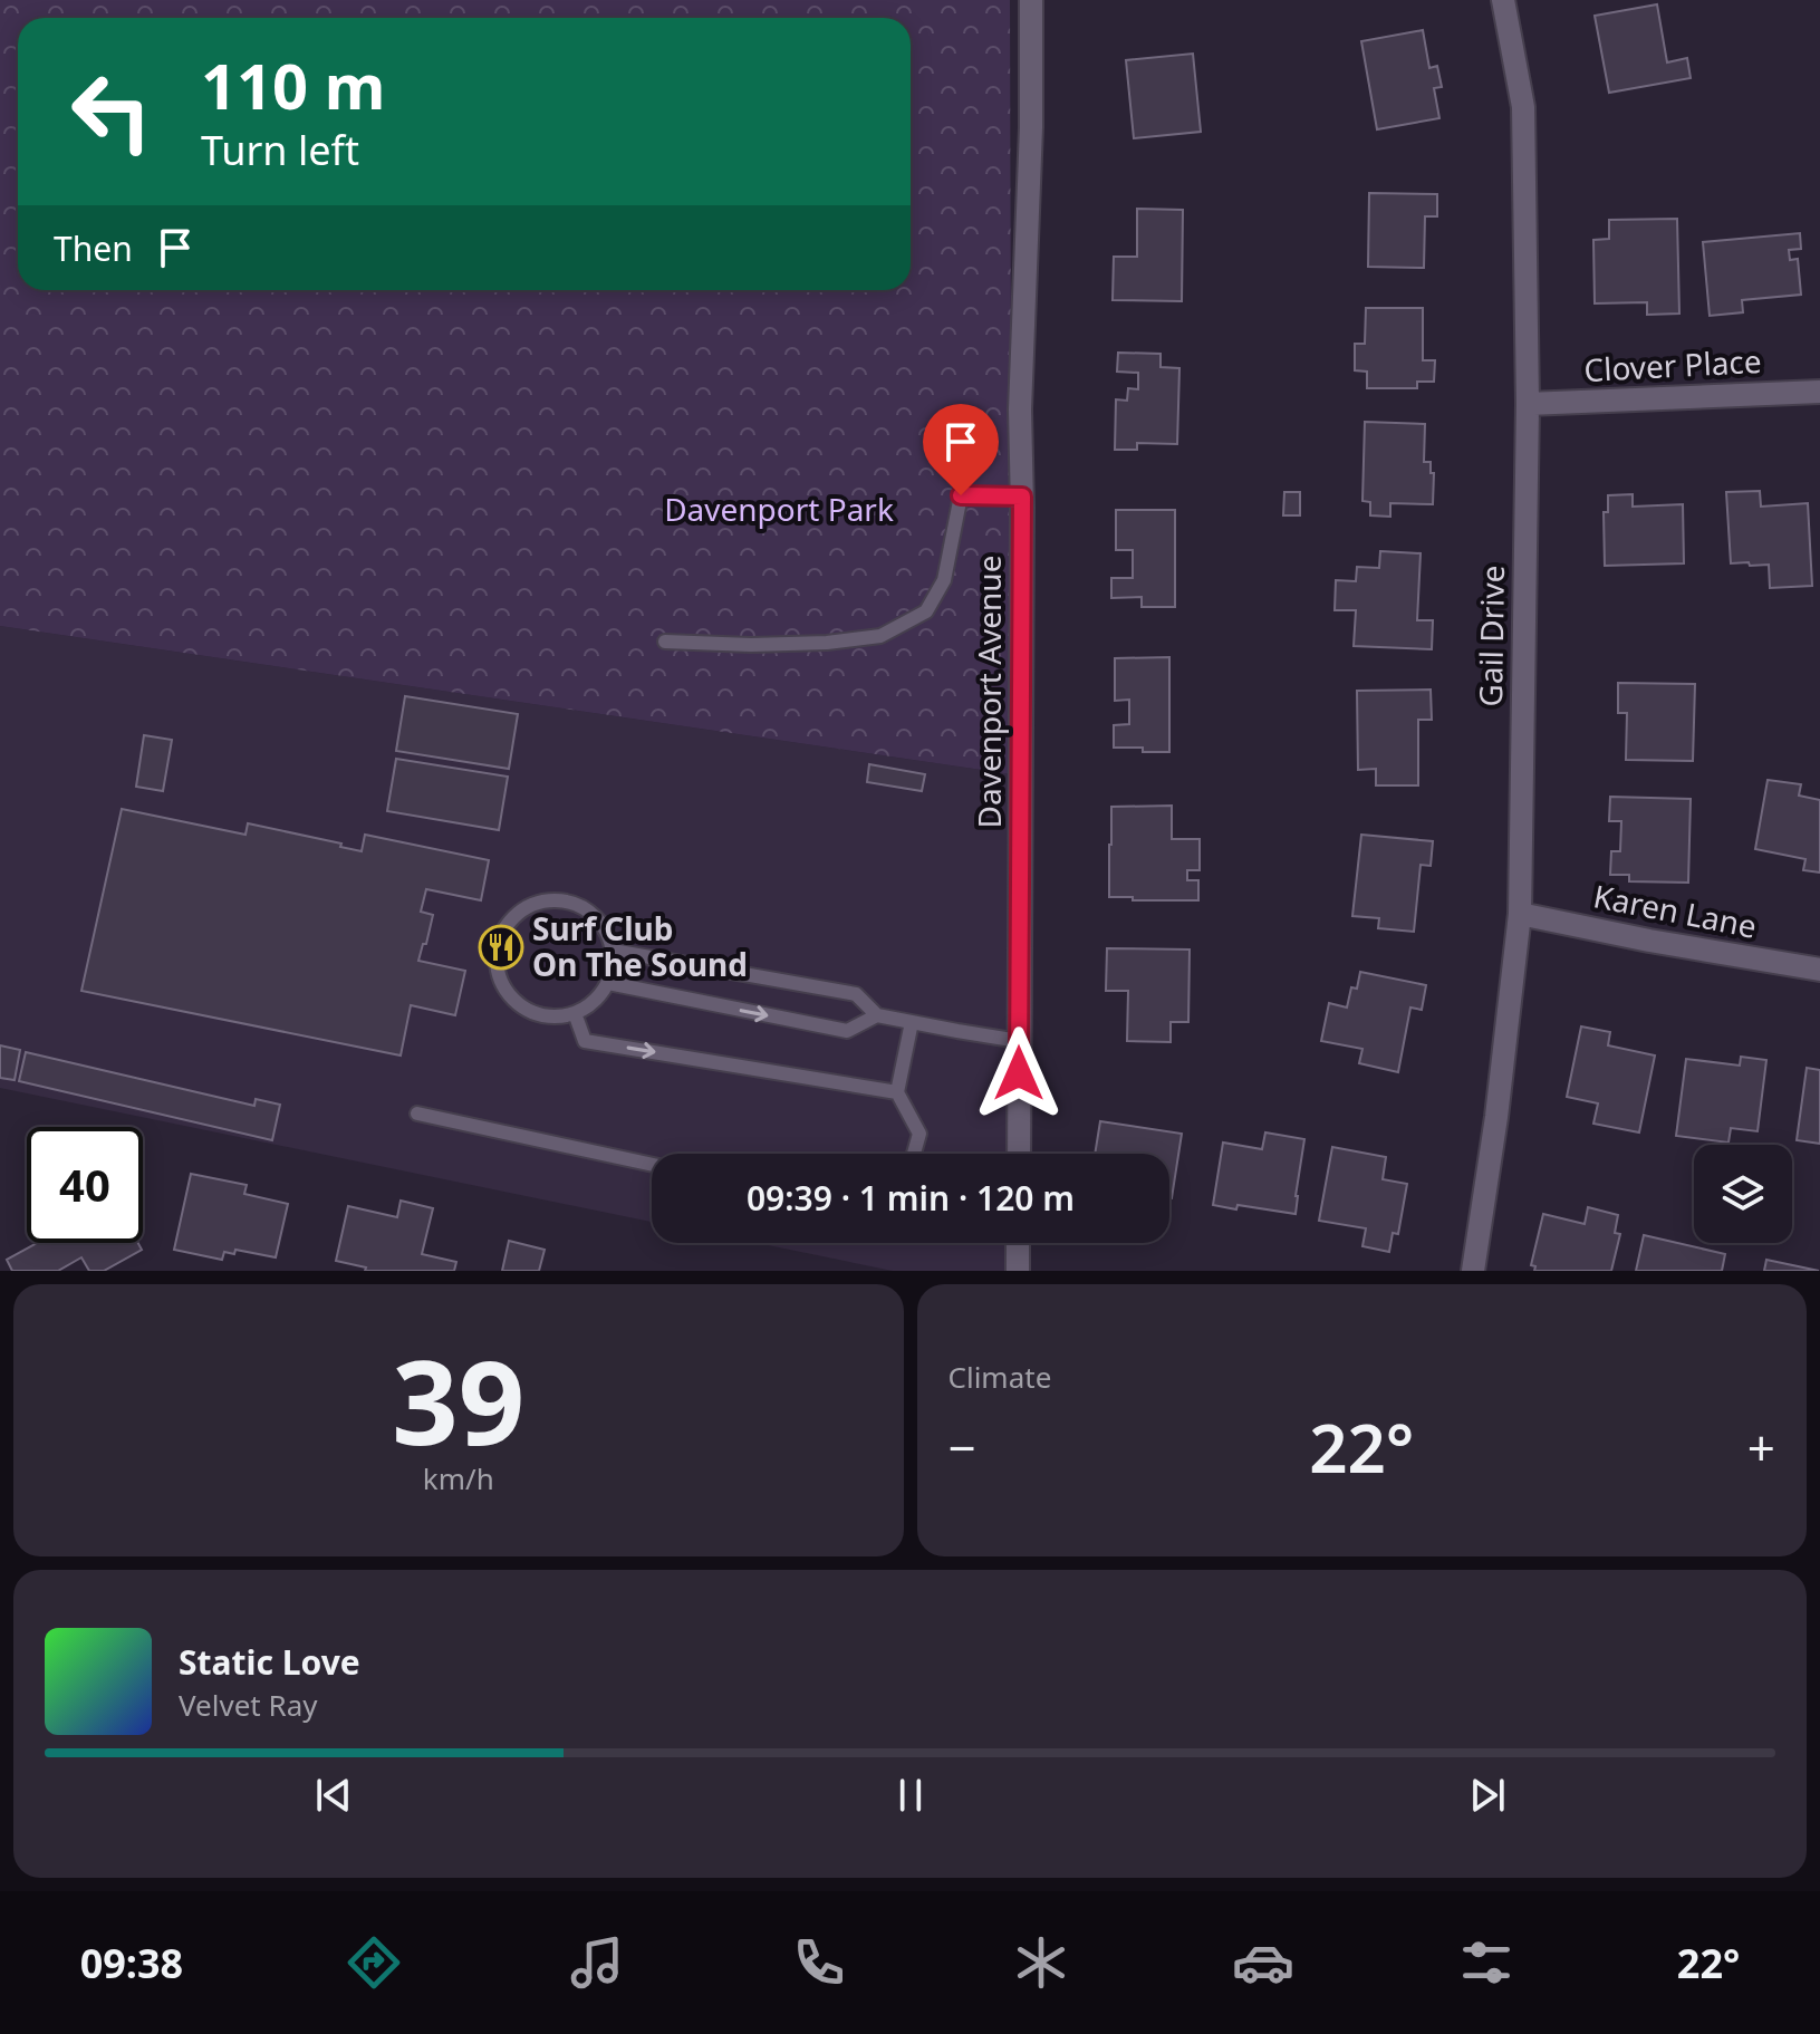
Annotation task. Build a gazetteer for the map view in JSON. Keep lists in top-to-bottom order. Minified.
{"streets":{"street":["Clover Place","Gail Drive","Davenport Avenue","Karen Lane"]},"crossings":[["Clover Place","Gail Drive"],["Gail Drive","Karen Lane"]],"parks":["Davenport Park"],"places":{"restaurant":["Surf Club On The Sound"]},"page":{"turn":["110 m","Turn left"],"then":"Then","limit":"40","trip":"09:39 · 1 min · 120 m","tile":[["39","km/h"],"Climate"],"heat":["−","22°","+"],"song":["Static Love","Velvet Ray"],"tabs":["09:38","22°"]}}
